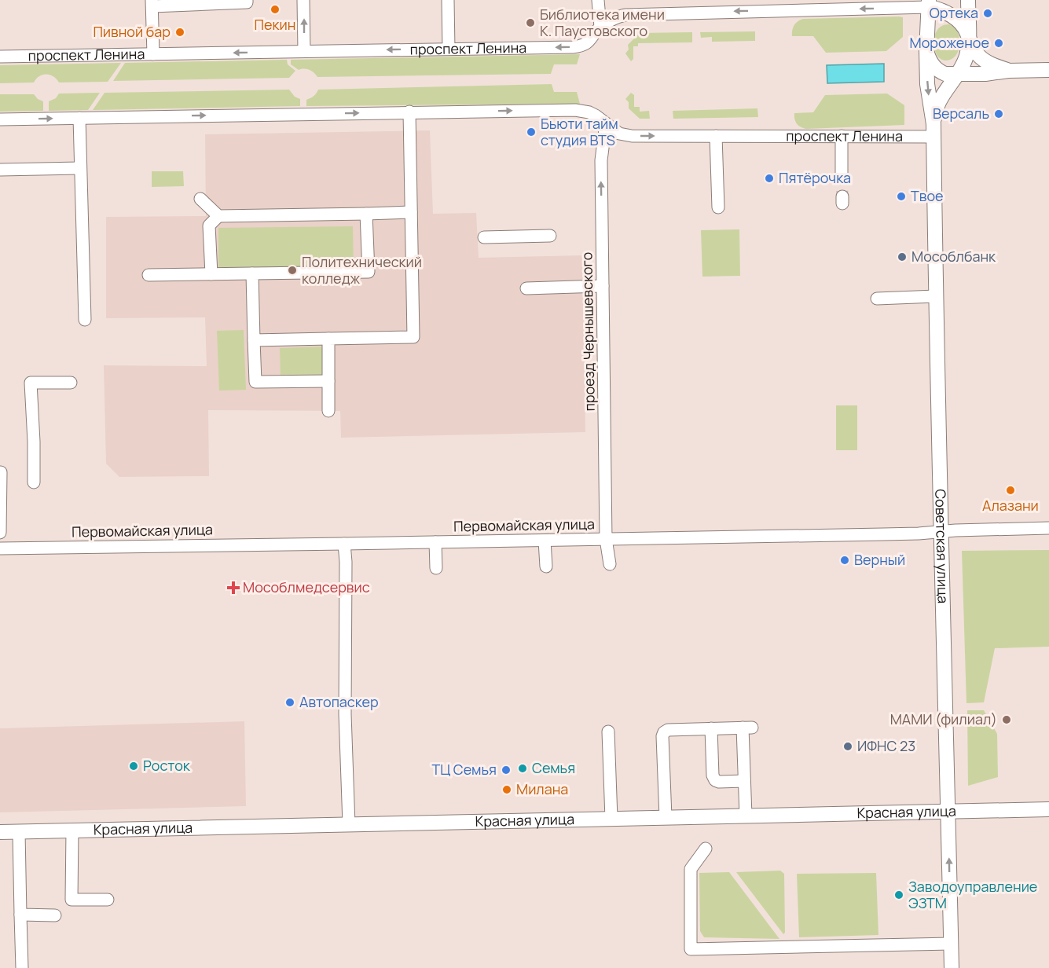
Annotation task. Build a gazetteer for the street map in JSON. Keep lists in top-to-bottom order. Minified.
{"streets":{"main road":["проспект Ленина","Советская улица","Красная улица"],"street":["проезд Чернышевского","Первомайская улица"]},"crossings":[["проспект Ленина","проезд Чернышевского"],["проспект Ленина","Советская улица"],["проезд Чернышевского","Первомайская улица"],["Первомайская улица","Советская улица"],["Советская улица","Красная улица"]],"one_way":["проезд Чернышевского"],"places":{"other":["Пекин","Ортека","Библиотека имени К. Паустовского","Пивной бар","Мороженое","Версаль","Бьюти тайм студия BTS","Пятёрочка","Твое","Мособлбанк","Политехнический колледж","Алазани","Верный","Автопаскер","МАМИ (филиал)","ИФНС 23","Росток","Семья","ТЦ Семья","Милана","Заводоуправление ЭЗТМ"],"health":["Мособлмедсервис"]}}
